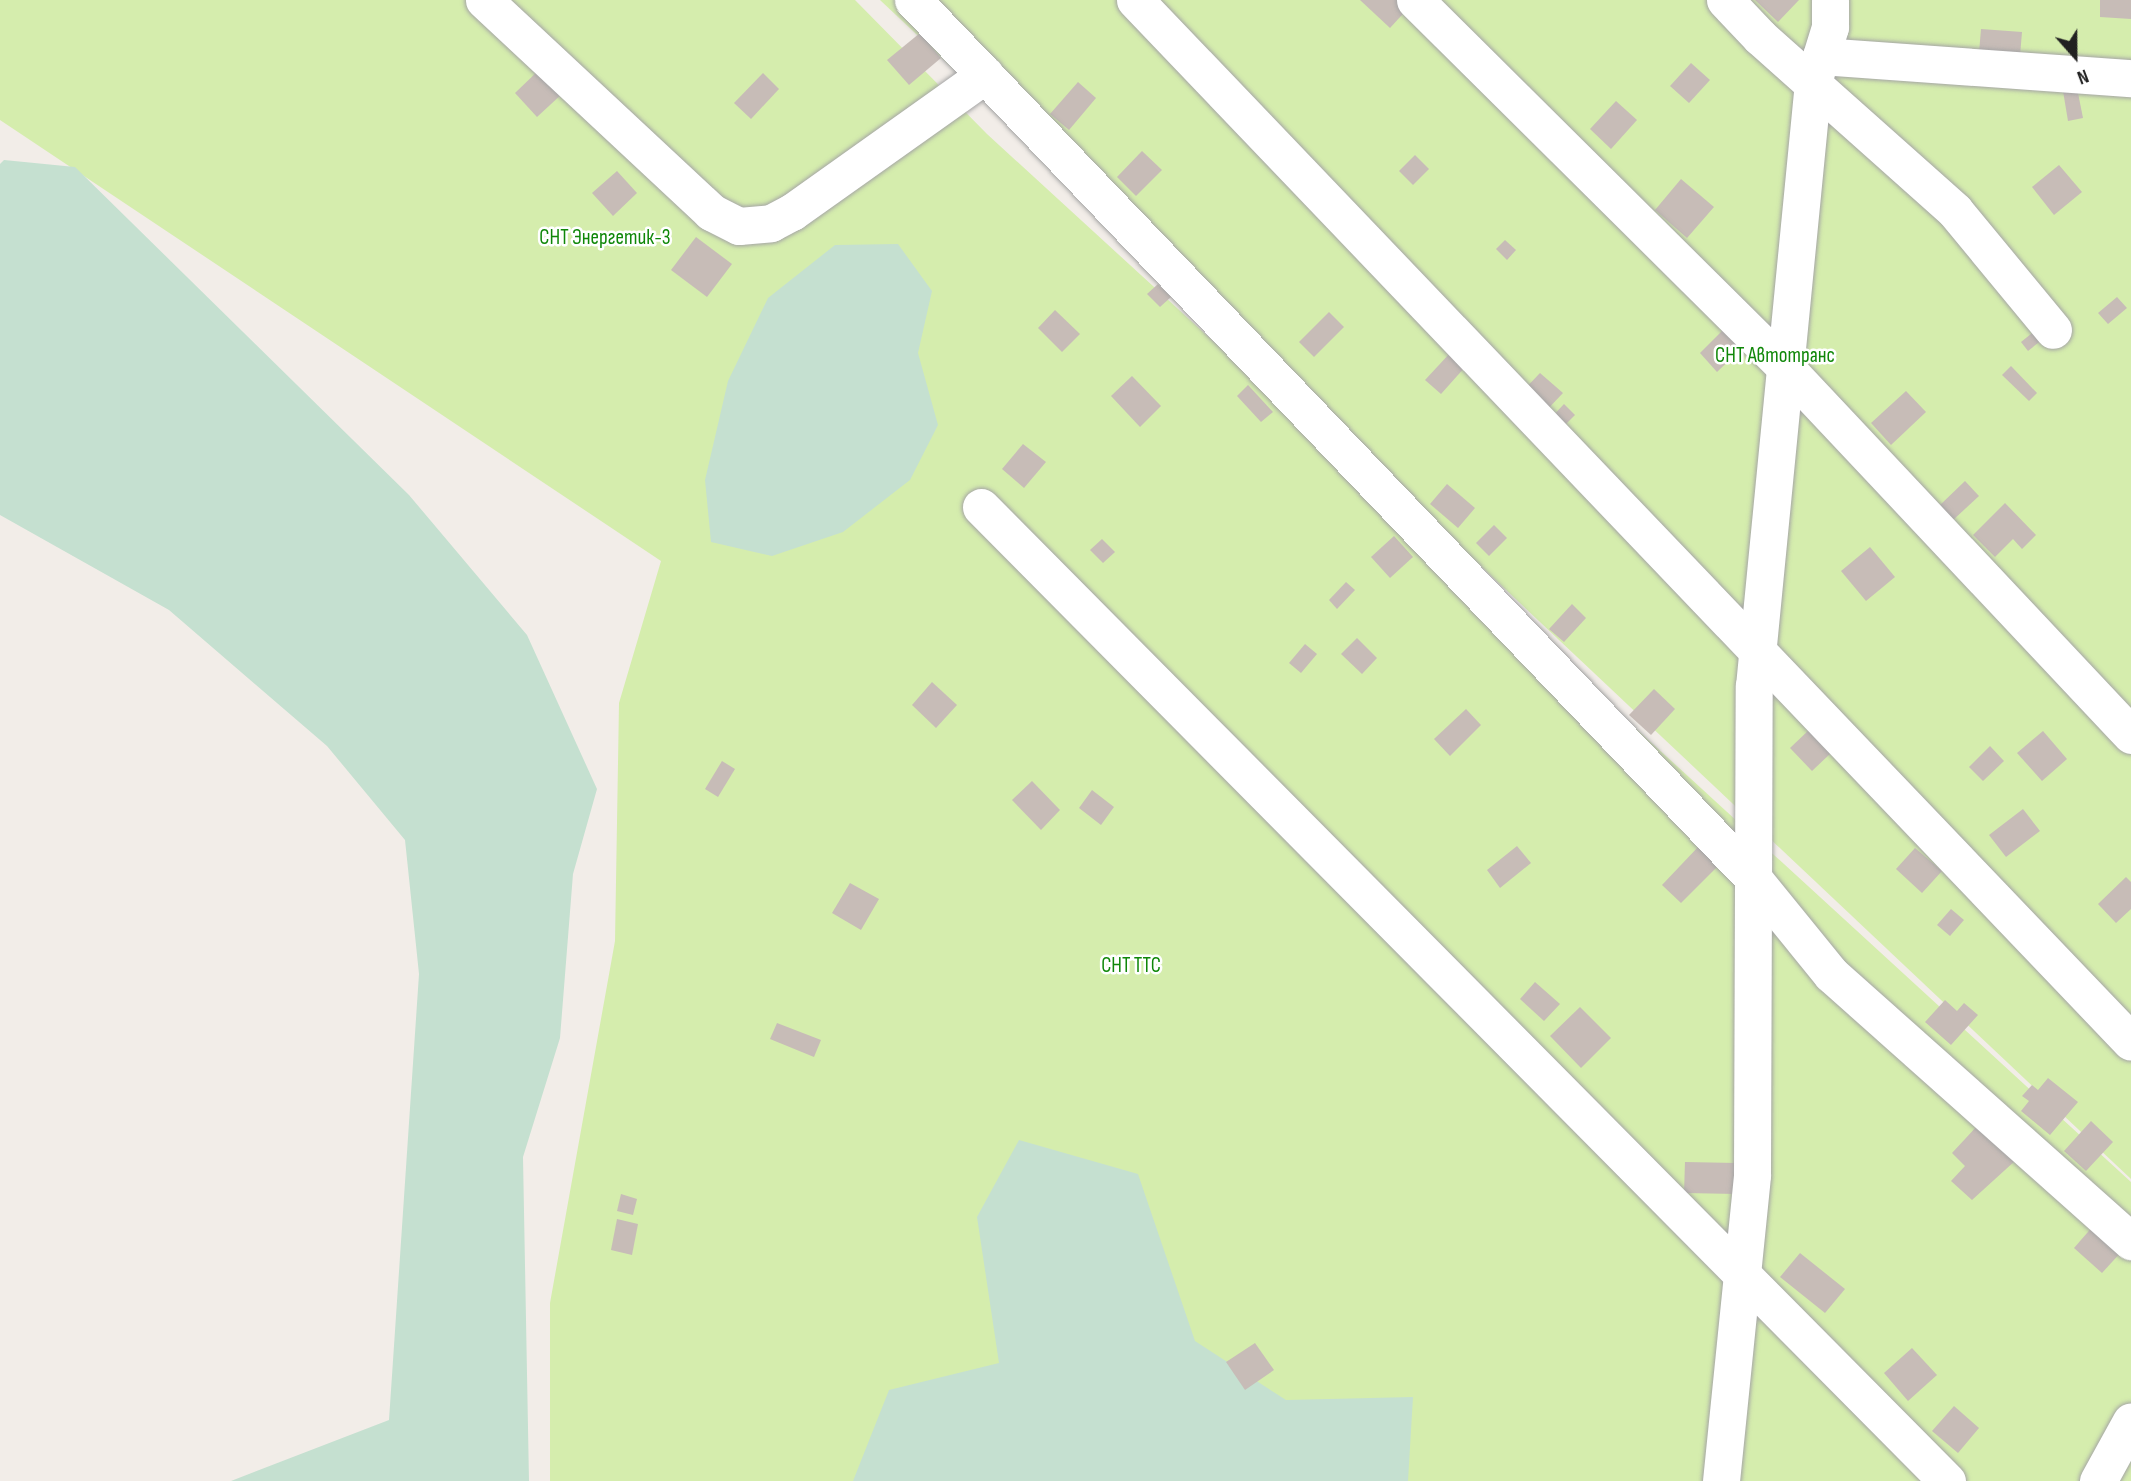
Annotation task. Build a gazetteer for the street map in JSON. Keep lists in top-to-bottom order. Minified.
{"parks":["СНТ Энергетик-3","СНТ Автотранс","СНТ ТТС"],"north":"bottom"}
